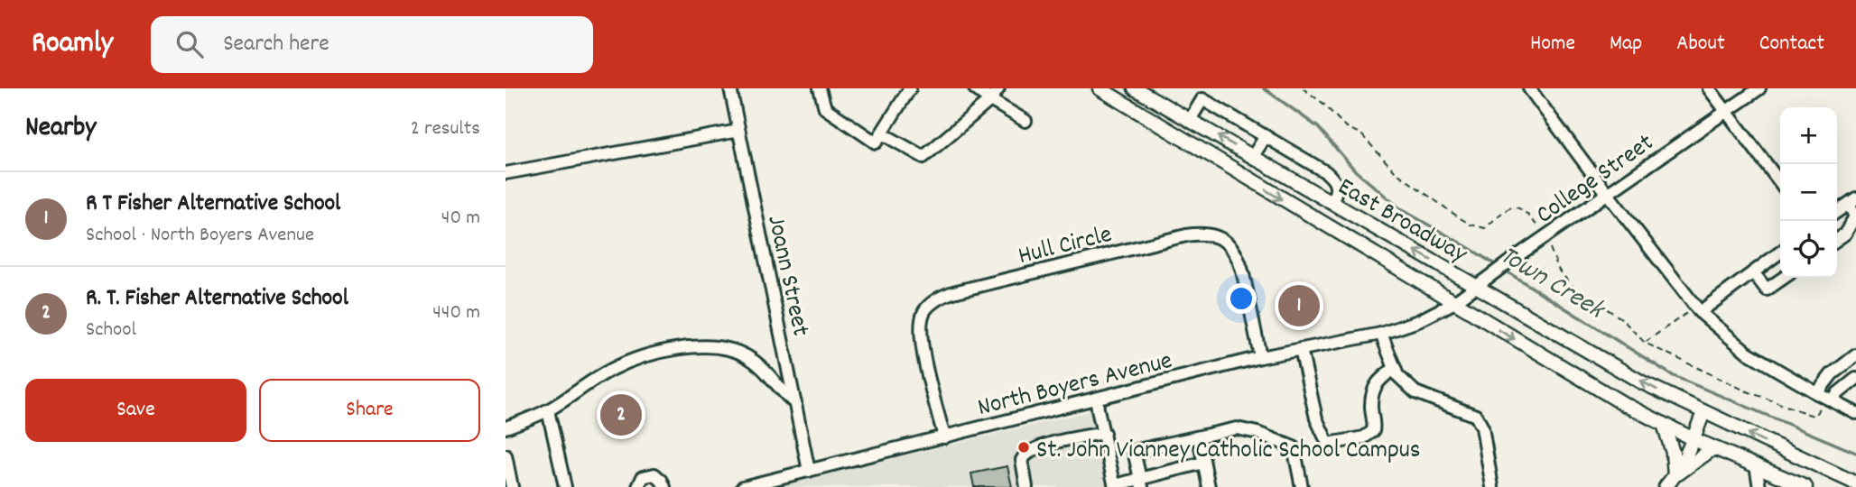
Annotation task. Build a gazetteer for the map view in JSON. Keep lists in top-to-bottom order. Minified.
{"streets":{"main road":["East Broadway"],"street":["College Street","Hull Circle","Joann Street","North Boyers Avenue"]},"crossings":[["College Street","East Broadway"],["College Street","North Boyers Avenue"],["Hull Circle","North Boyers Avenue"],["Joann Street","North Boyers Avenue"]],"water":["Town Creek"],"places":["St. John Vianney Catholic School Campus"],"page":{"header":"Roamly","search":"Search here","nav":["Home","Map","About","Contact"],"heading":["Nearby","2 results"],"map_buttons":["+","−"],"list":[{"mark":"1","name":"R T Fisher Alternative School","note":"School · North Boyers Avenue","value":"40 m"},{"mark":"2","name":"R. T. Fisher Alternative School","note":"School","value":"440 m"}],"pins":["1","2"],"buttons":["Save","Share"]}}
